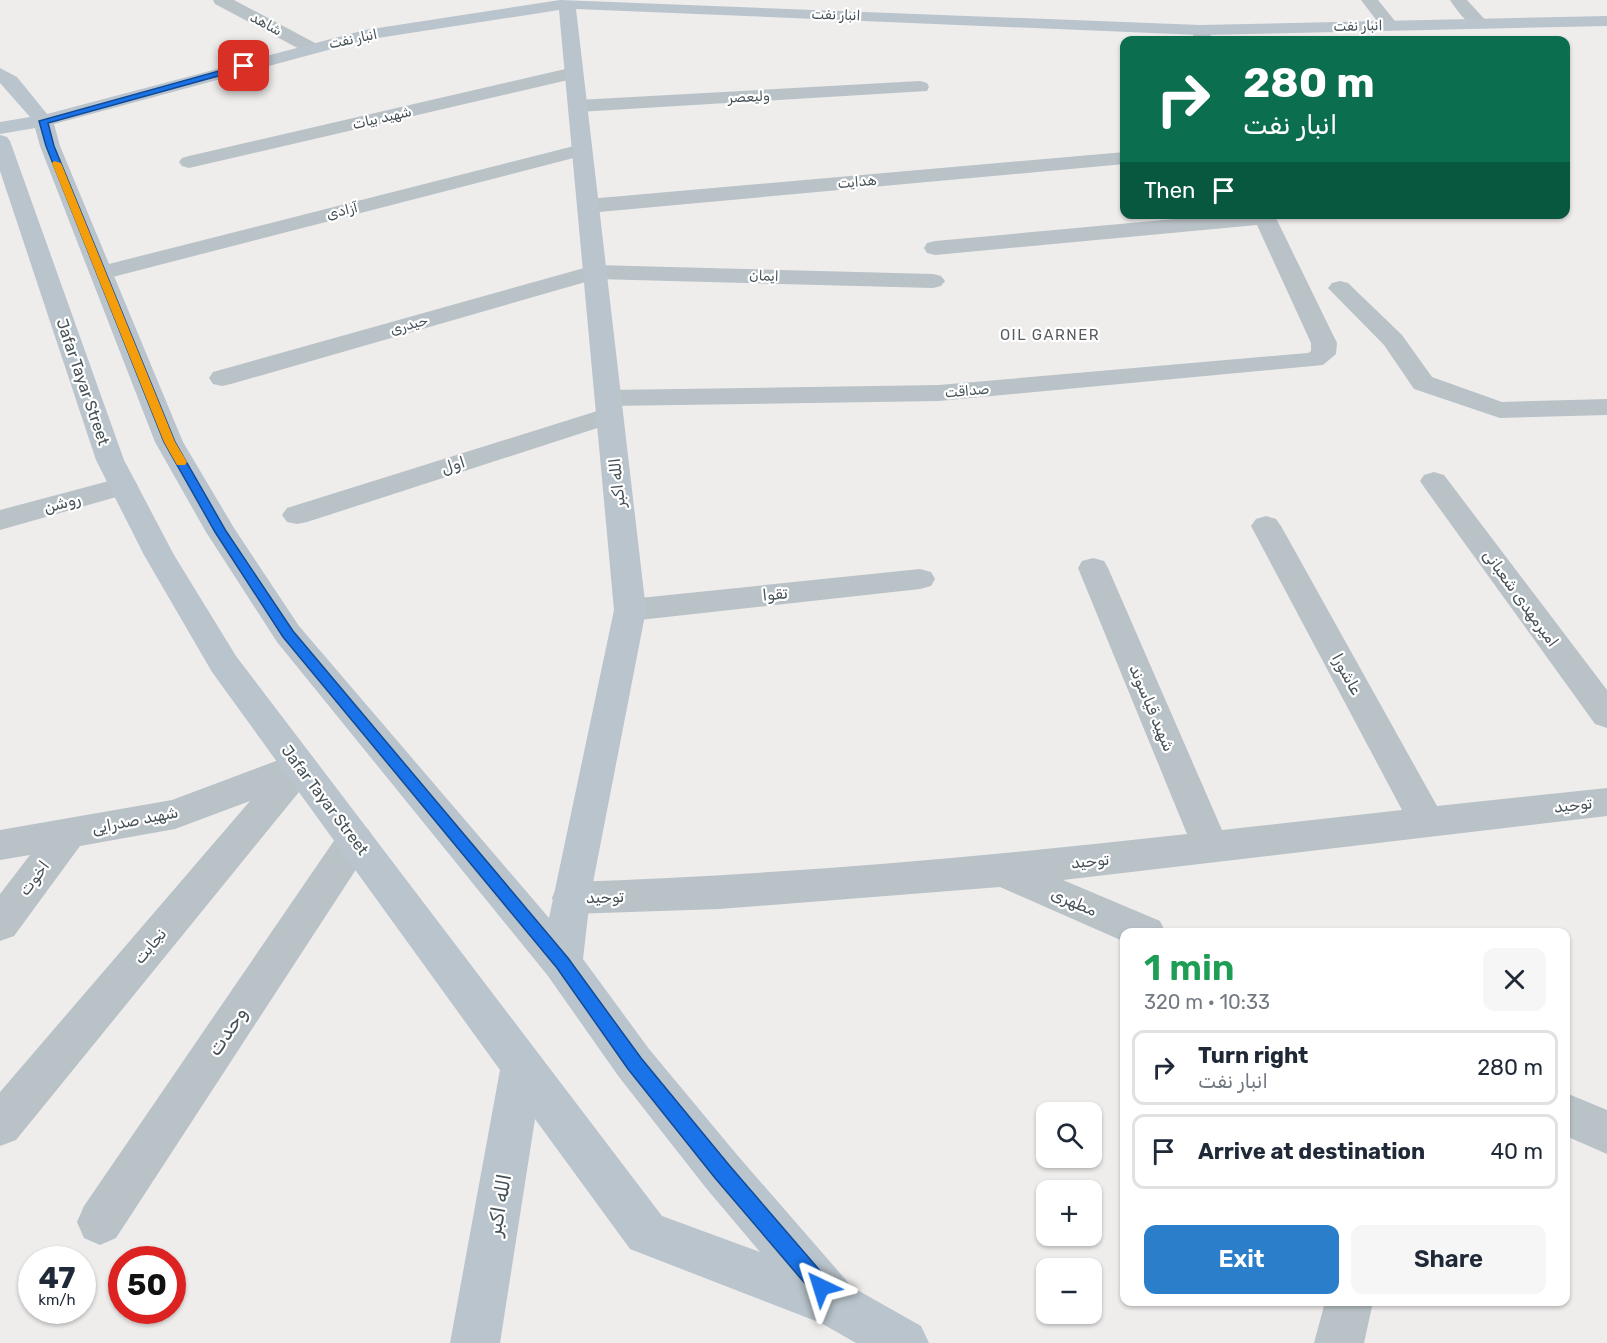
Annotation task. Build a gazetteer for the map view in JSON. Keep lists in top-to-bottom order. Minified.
{"streets":{"street":["انبار نفت","شاهد","ولیعصر","شهید بیات","هدایت","آزادی","ایمان","حیدری","Jafar Tayar Street","صداقت","اول","الله اکبر","روشن","تقوا","امیرمهدی شعبانی","عاشورا","شهید قیاسوند","توحید","شهید صدرایی","اخوت","مطهری","نجابت","وحدت"]},"crossings":[["انبار نفت","شاهد"],["انبار نفت","Jafar Tayar Street"],["انبار نفت","الله اکبر"],["ولیعصر","الله اکبر"],["شهید بیات","الله اکبر"],["هدایت","الله اکبر"],["آزادی","Jafar Tayar Street"],["آزادی","الله اکبر"],["ایمان","حیدری"],["ایمان","الله اکبر"],["حیدری","الله اکبر"],["Jafar Tayar Street","الله اکبر"],["Jafar Tayar Street","روشن"],["Jafar Tayar Street","شهید صدرایی"],["Jafar Tayar Street","نجابت"],["Jafar Tayar Street","وحدت"],["صداقت","اول"],["صداقت","الله اکبر"],["اول","الله اکبر"],["الله اکبر","تقوا"],["الله اکبر","توحید"],["عاشورا","توحید"],["شهید قیاسوند","توحید"],["توحید","مطهری"],["شهید صدرایی","اخوت"],["شهید صدرایی","نجابت"]],"districts":["OIL GARNER"],"page":{"turn":["280 m","انبار نفت"],"then":"Then","heading":["1 min","320 m · 10:33"],"list":[{"name":"Turn right","note":"انبار نفت","value":"280 m"},{"name":"Arrive at destination","value":"40 m"}],"map_buttons":["+","−"],"buttons":["Exit","Share"],"speed":"47 km/h","limit":"50"}}
